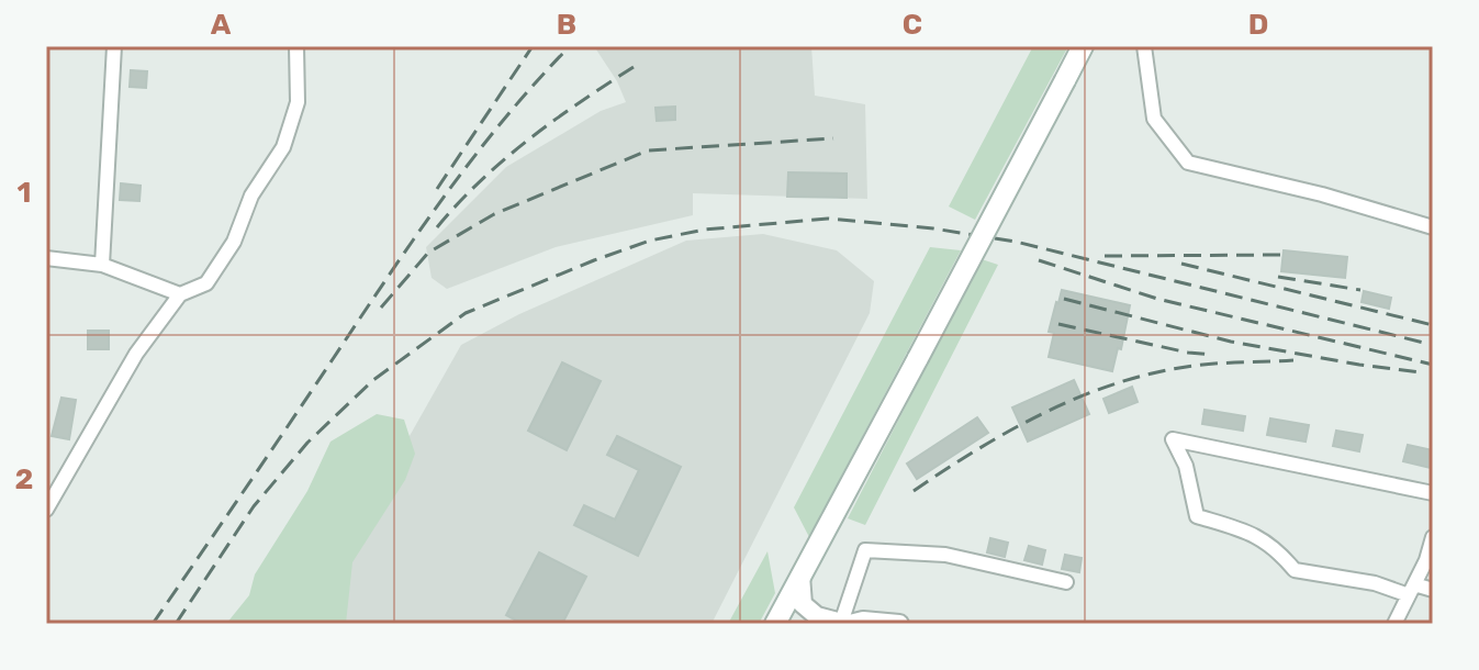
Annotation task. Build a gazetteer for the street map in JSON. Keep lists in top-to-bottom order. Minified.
{"grid":{"columns":["A","B","C","D"],"rows":["1","2"]}}
